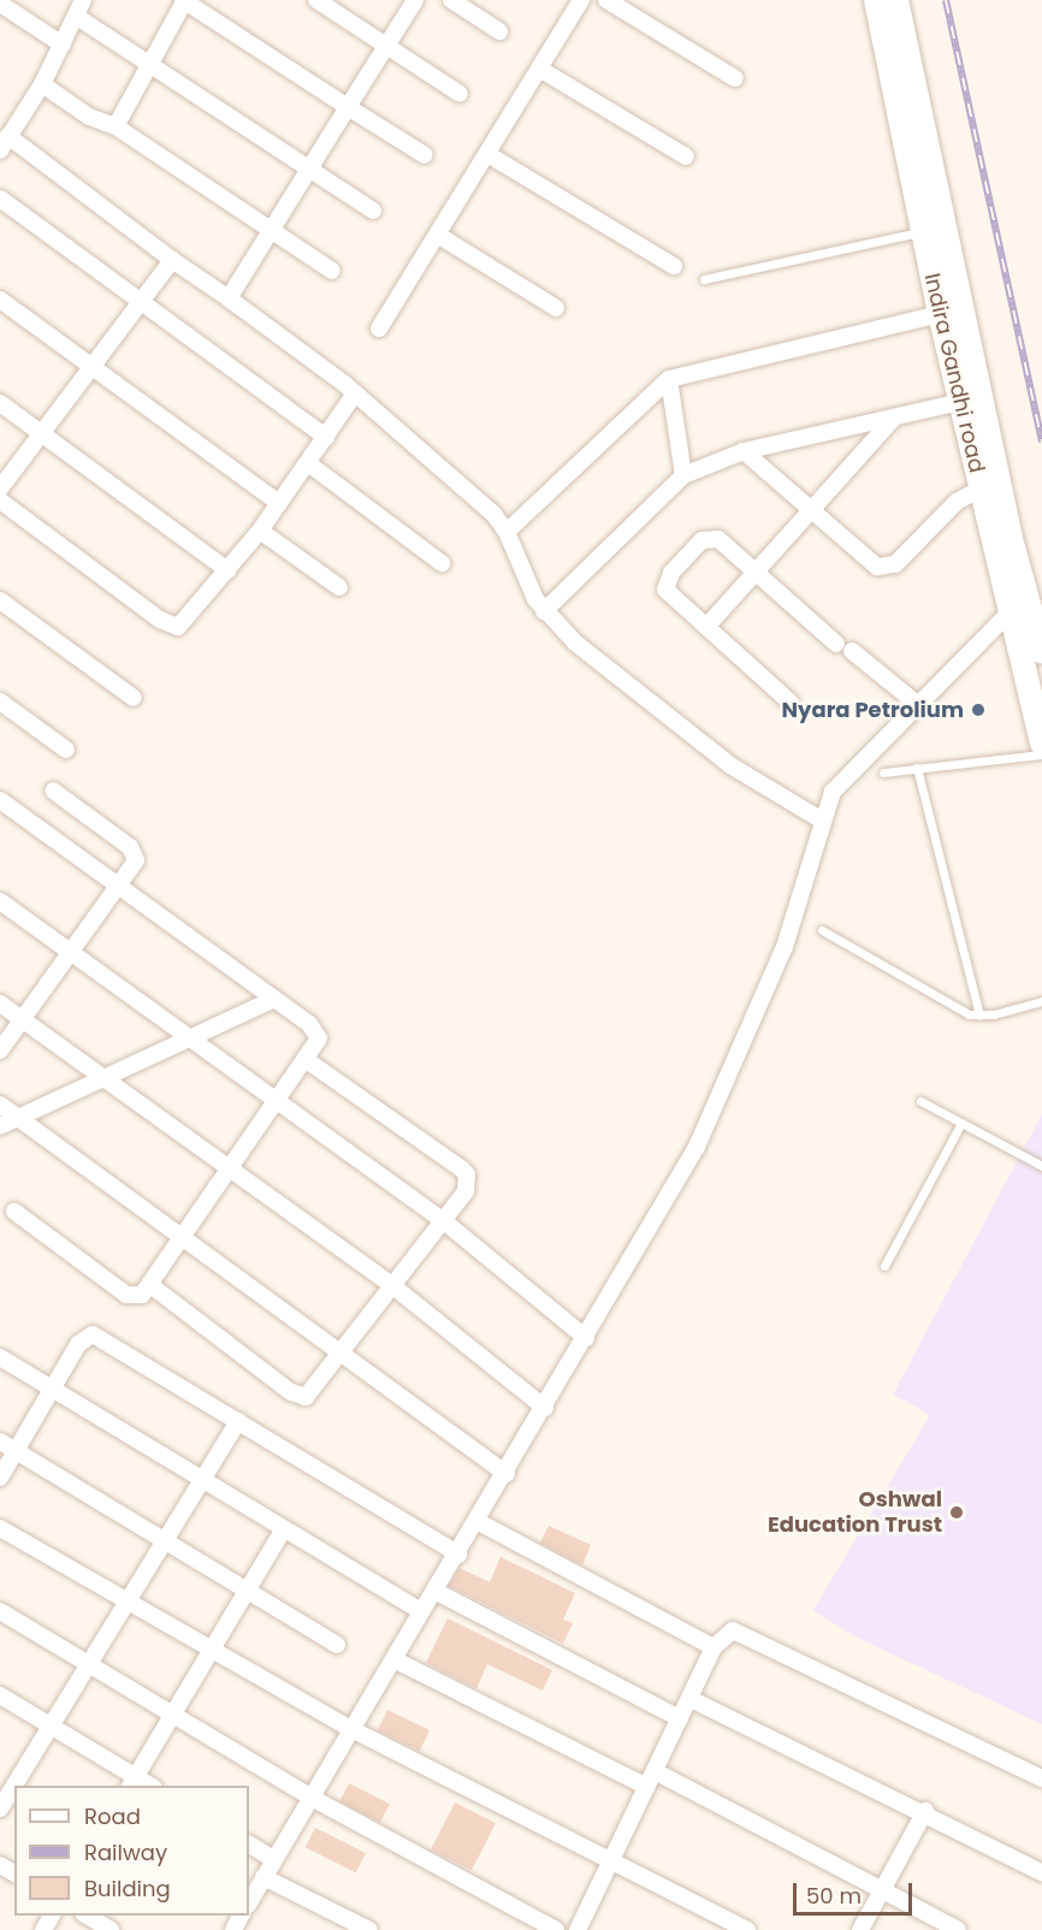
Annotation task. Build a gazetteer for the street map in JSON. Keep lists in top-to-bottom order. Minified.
{"streets":{"main road":["Indira Gandhi road"]},"places":["Nyara Petrolium","Oshwal Education Trust"],"legend":["Road","Railway","Building"],"scale_bar":"50 m"}
